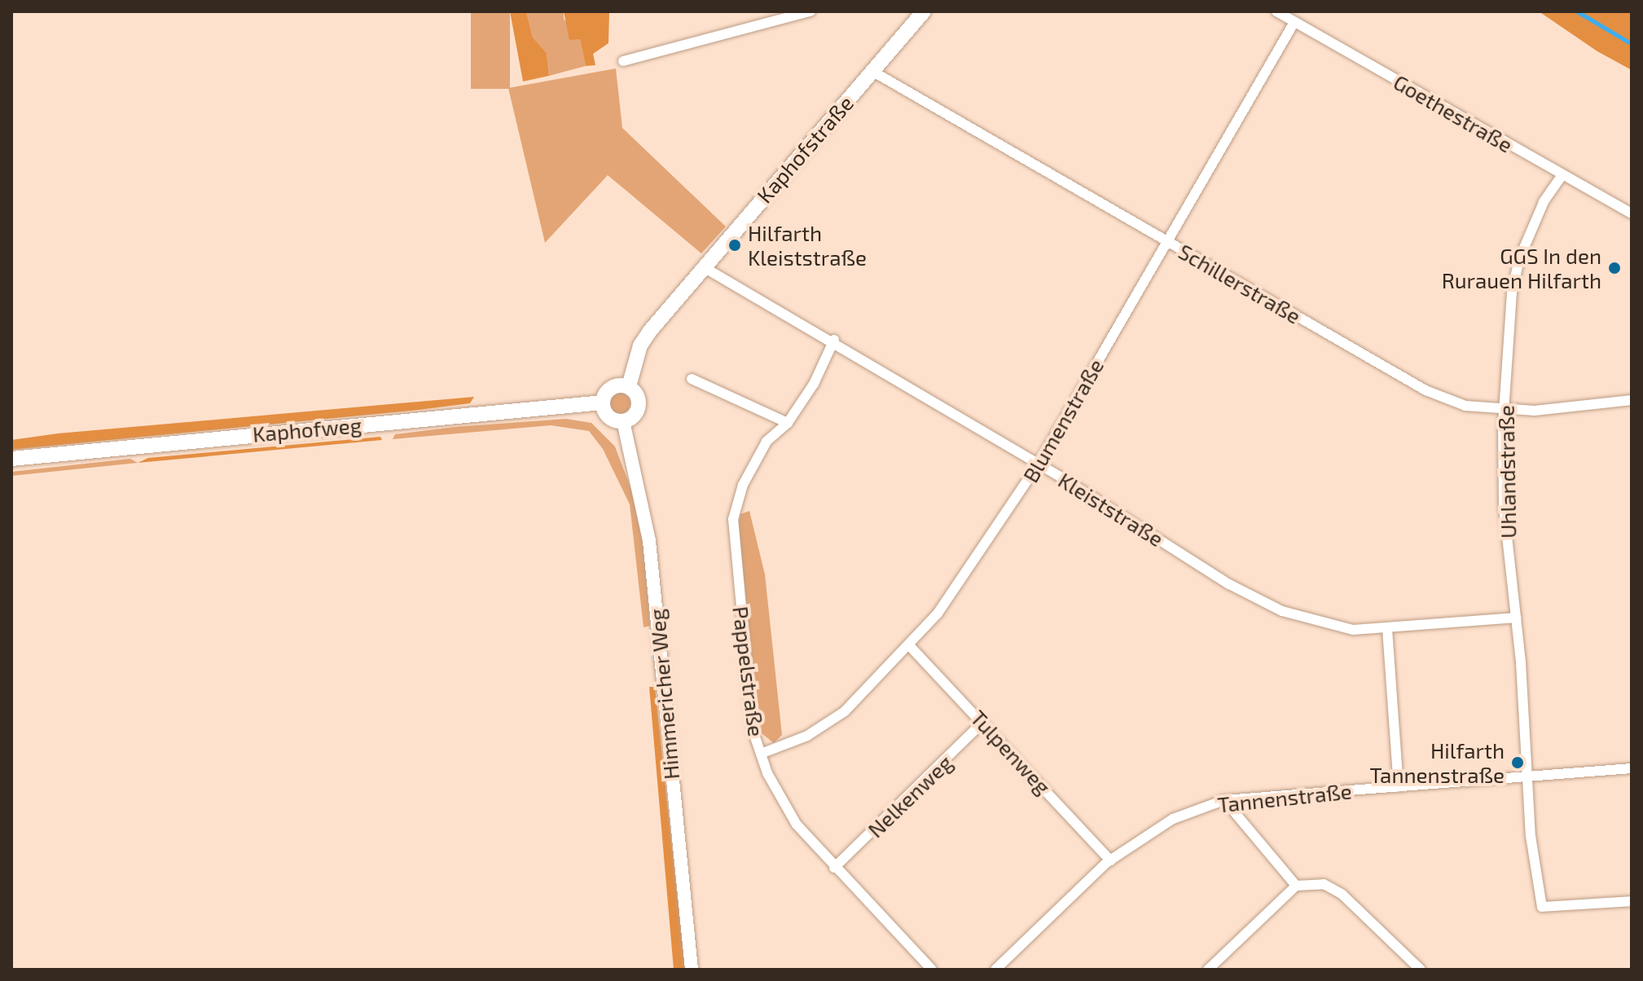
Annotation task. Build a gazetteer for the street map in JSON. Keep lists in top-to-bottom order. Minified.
{"streets":{"main road":["Kaphofstraße","Kaphofweg"],"street":["Goethestraße","Schillerstraße","Blumenstraße","Uhlandstraße","Kleiststraße","Pappelstraße","Himmericher Weg","Tulpenweg","Nelkenweg","Tannenstraße"]},"crossings":[["Goethestraße","Blumenstraße"],["Goethestraße","Uhlandstraße"],["Kaphofstraße","Schillerstraße"],["Kaphofstraße","Kaphofweg"],["Kaphofstraße","Kleiststraße"],["Kaphofstraße","Himmericher Weg"],["Schillerstraße","Blumenstraße"],["Schillerstraße","Uhlandstraße"],["Blumenstraße","Kleiststraße"],["Blumenstraße","Pappelstraße"],["Blumenstraße","Tulpenweg"],["Kaphofweg","Himmericher Weg"],["Uhlandstraße","Kleiststraße"],["Uhlandstraße","Tannenstraße"],["Kleiststraße","Pappelstraße"],["Pappelstraße","Nelkenweg"],["Tulpenweg","Nelkenweg"],["Tulpenweg","Tannenstraße"]],"places":["Hilfarth Kleiststraße","GGS In den Rurauen Hilfarth","Hilfarth Tannenstraße"]}
